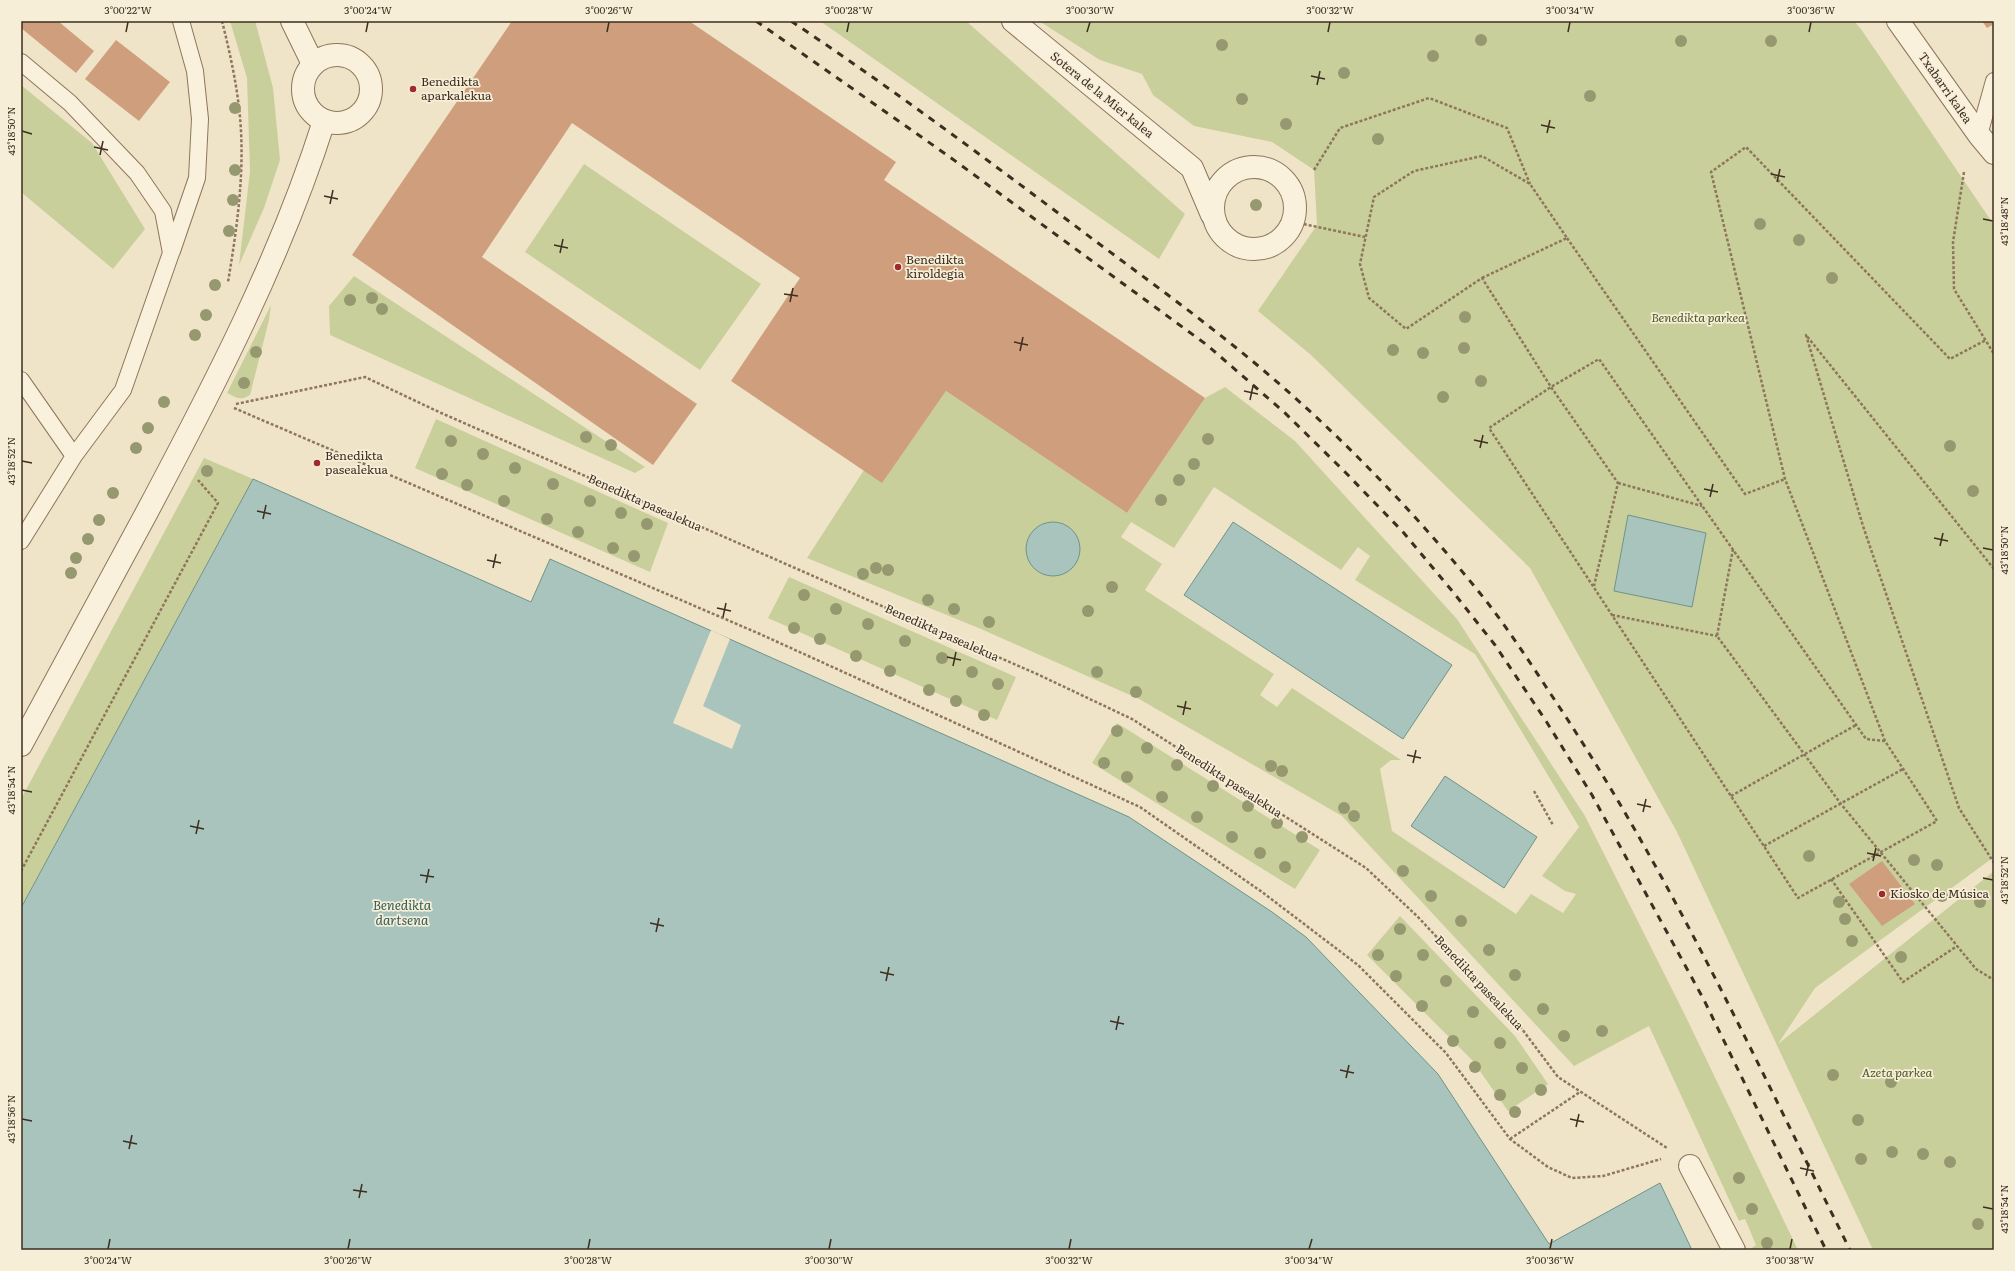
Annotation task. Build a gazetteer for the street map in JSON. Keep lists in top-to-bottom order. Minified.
{"streets":{"street":["Txabarri kalea","Sotera de la Mier kalea"],"path":["Benedikta pasealekua"]},"water":["Benedikta dartsena"],"parks":["Benedikta parkea","Azeta parkea"],"places":["Benedikta aparkalekua","Benedikta kiroldegia","Benedikta pasealekua","Kiosko de Música"],"coordinates":["3°00'22\"W","3°00'24\"W","3°00'26\"W","3°00'28\"W","3°00'30\"W","3°00'32\"W","3°00'34\"W","3°00'36\"W","43°18'50\"N","43°18'48\"N","43°18'52\"N","43°18'54\"N","43°18'56\"N","3°00'38\"W"]}
